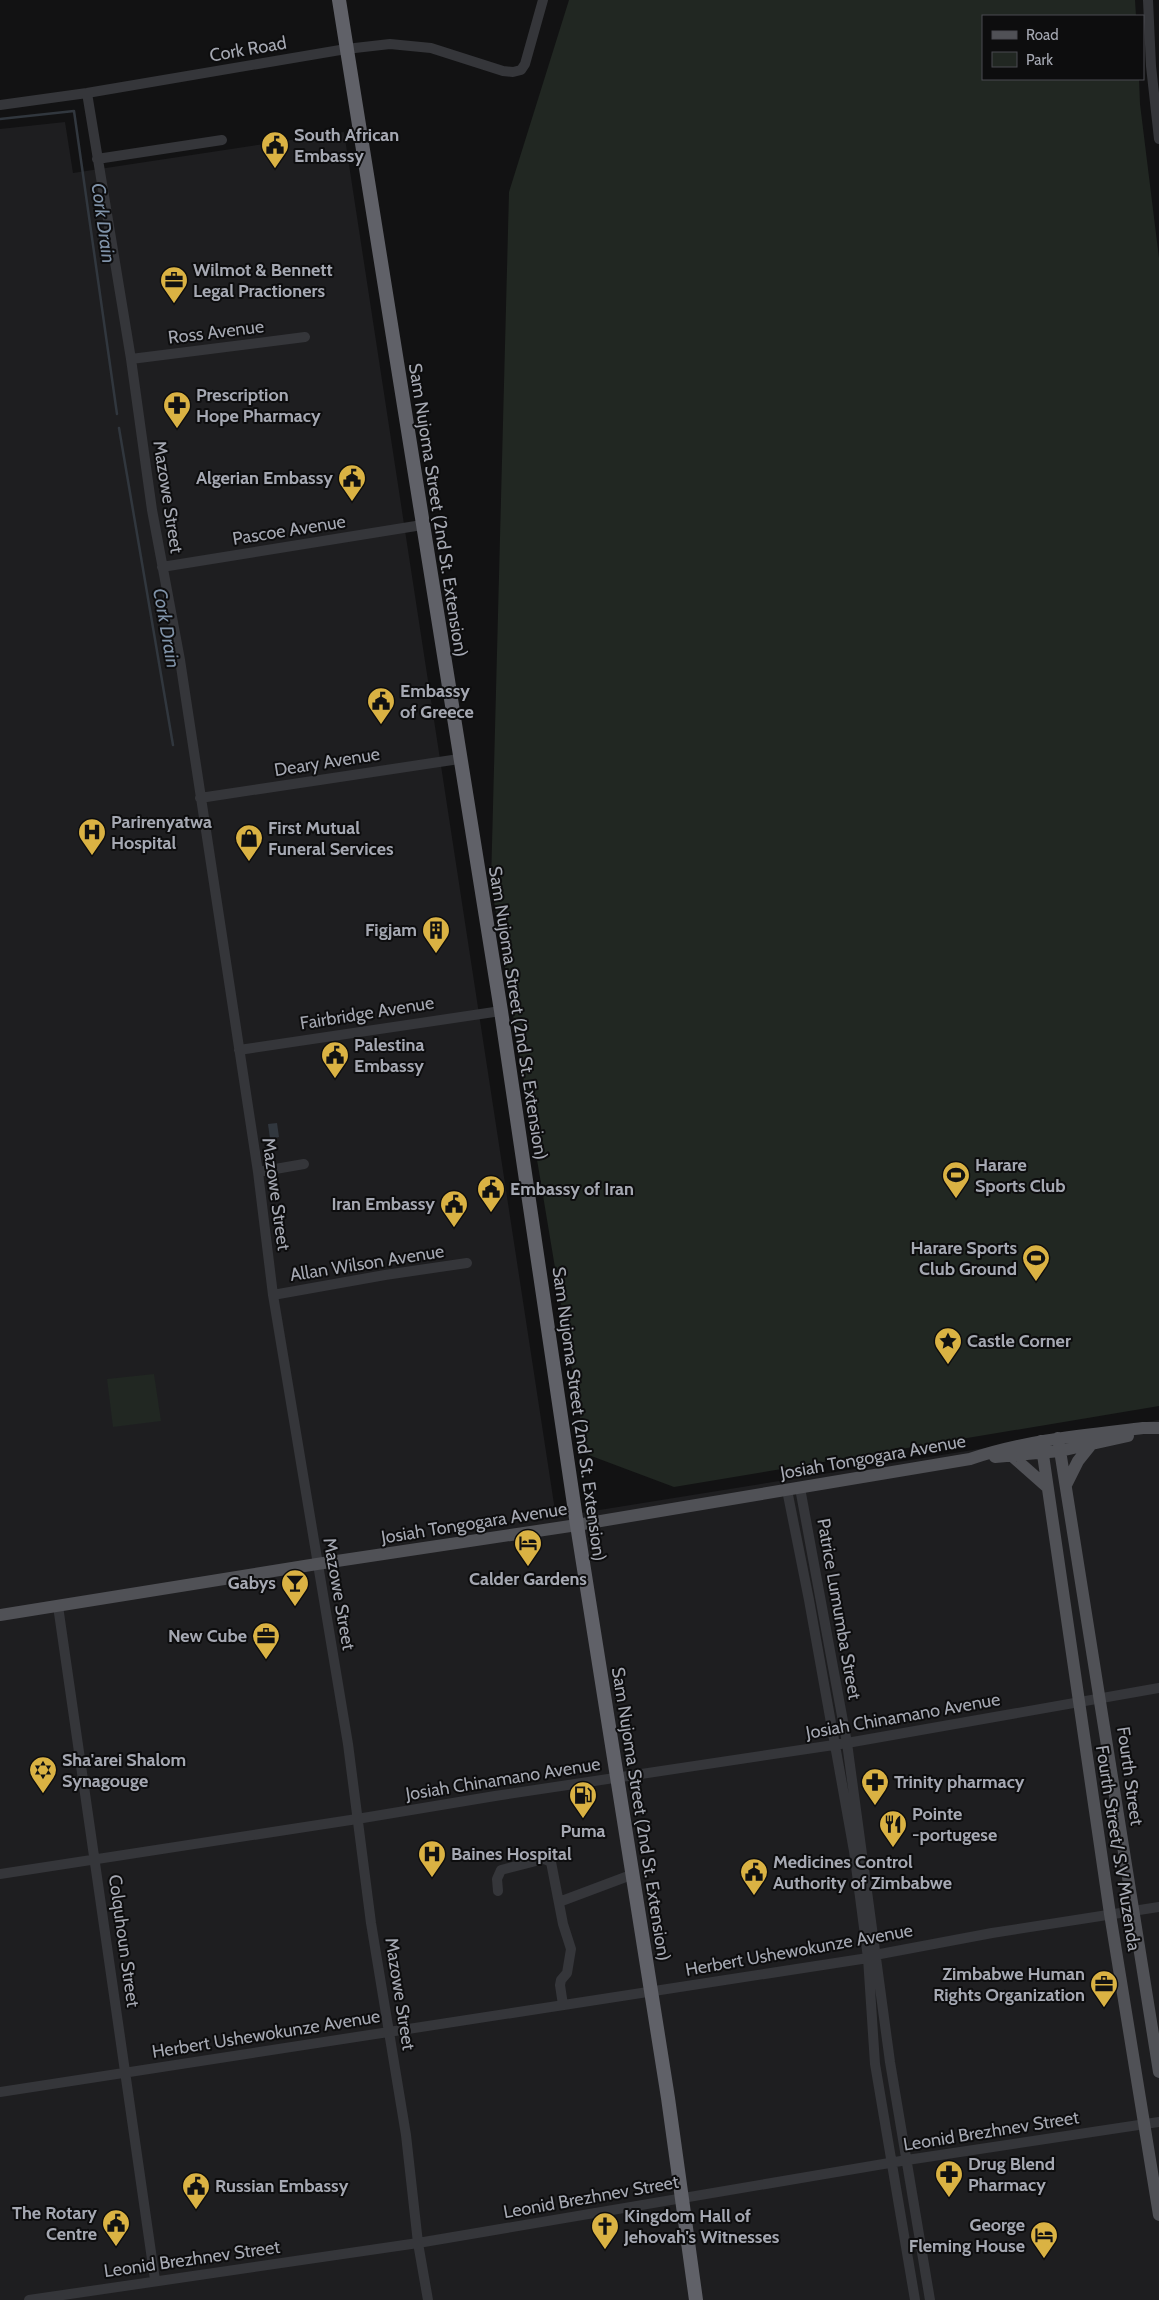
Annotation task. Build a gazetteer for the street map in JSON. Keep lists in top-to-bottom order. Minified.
{"streets":{"highway":["Sam Nujoma Street (2nd St. Extension)"],"main road":["Josiah Tongogara Avenue","Fourth Street","Fourth Street/ S.V Muzenda"],"street":["Cork Road","Ross Avenue","Mazowe Street","Pascoe Avenue","Deary Avenue","Fairbridge Avenue","Allan Wilson Avenue","Patrice Lumumba Street","Josiah Chinamano Avenue","Colquhoun Street","Herbert Ushewokunze Avenue","Leonid Brezhnev Street"]},"crossings":[["Cork Road","Mazowe Street"],["Cork Road","Sam Nujoma Street (2nd St. Extension)"],["Ross Avenue","Mazowe Street"],["Mazowe Street","Pascoe Avenue"],["Mazowe Street","Deary Avenue"],["Mazowe Street","Fairbridge Avenue"],["Mazowe Street","Allan Wilson Avenue"],["Mazowe Street","Josiah Tongogara Avenue"],["Mazowe Street","Josiah Chinamano Avenue"],["Mazowe Street","Herbert Ushewokunze Avenue"],["Mazowe Street","Leonid Brezhnev Street"],["Sam Nujoma Street (2nd St. Extension)","Pascoe Avenue"],["Sam Nujoma Street (2nd St. Extension)","Deary Avenue"],["Sam Nujoma Street (2nd St. Extension)","Fairbridge Avenue"],["Sam Nujoma Street (2nd St. Extension)","Josiah Tongogara Avenue"],["Sam Nujoma Street (2nd St. Extension)","Josiah Chinamano Avenue"],["Sam Nujoma Street (2nd St. Extension)","Herbert Ushewokunze Avenue"],["Sam Nujoma Street (2nd St. Extension)","Leonid Brezhnev Street"],["Josiah Tongogara Avenue","Patrice Lumumba Street"],["Josiah Tongogara Avenue","Colquhoun Street"],["Patrice Lumumba Street","Josiah Chinamano Avenue"],["Patrice Lumumba Street","Herbert Ushewokunze Avenue"],["Patrice Lumumba Street","Leonid Brezhnev Street"],["Josiah Chinamano Avenue","Fourth Street"],["Josiah Chinamano Avenue","Fourth Street/ S.V Muzenda"],["Josiah Chinamano Avenue","Colquhoun Street"],["Fourth Street","Herbert Ushewokunze Avenue"],["Fourth Street/ S.V Muzenda","Herbert Ushewokunze Avenue"],["Fourth Street/ S.V Muzenda","Leonid Brezhnev Street"],["Colquhoun Street","Herbert Ushewokunze Avenue"],["Colquhoun Street","Leonid Brezhnev Street"]],"water":["Cork Drain"],"places":{"public building":["South African Embassy","Algerian Embassy","Embassy of Greece","Palestina Embassy","Embassy of Iran","Iran Embassy","Medicines Control Authority of Zimbabwe","Russian Embassy","The Rotary Centre"],"office":["Wilmot & Bennett Legal Practioners","New Cube","Zimbabwe Human Rights Organization"],"pharmacy":["Prescription Hope Pharmacy","Trinity pharmacy","Drug Blend Pharmacy"],"hospital":["Parirenyatwa Hospital","Baines Hospital"],"shop":["First Mutual Funeral Services"],"building":["Figjam"],"sports":["Harare Sports Club","Harare Sports Club Ground"],"place":["Castle Corner"],"hotel":["Calder Gardens","George Fleming House"],"bar":["Gabys"],"synagogue":["Sha'arei Shalom Synagouge"],"fuel station":["Puma"],"restaurant":["Pointe -portugese"],"church":["Kingdom Hall of Jehovah's Witnesses"]},"legend":["Road","Park"]}
